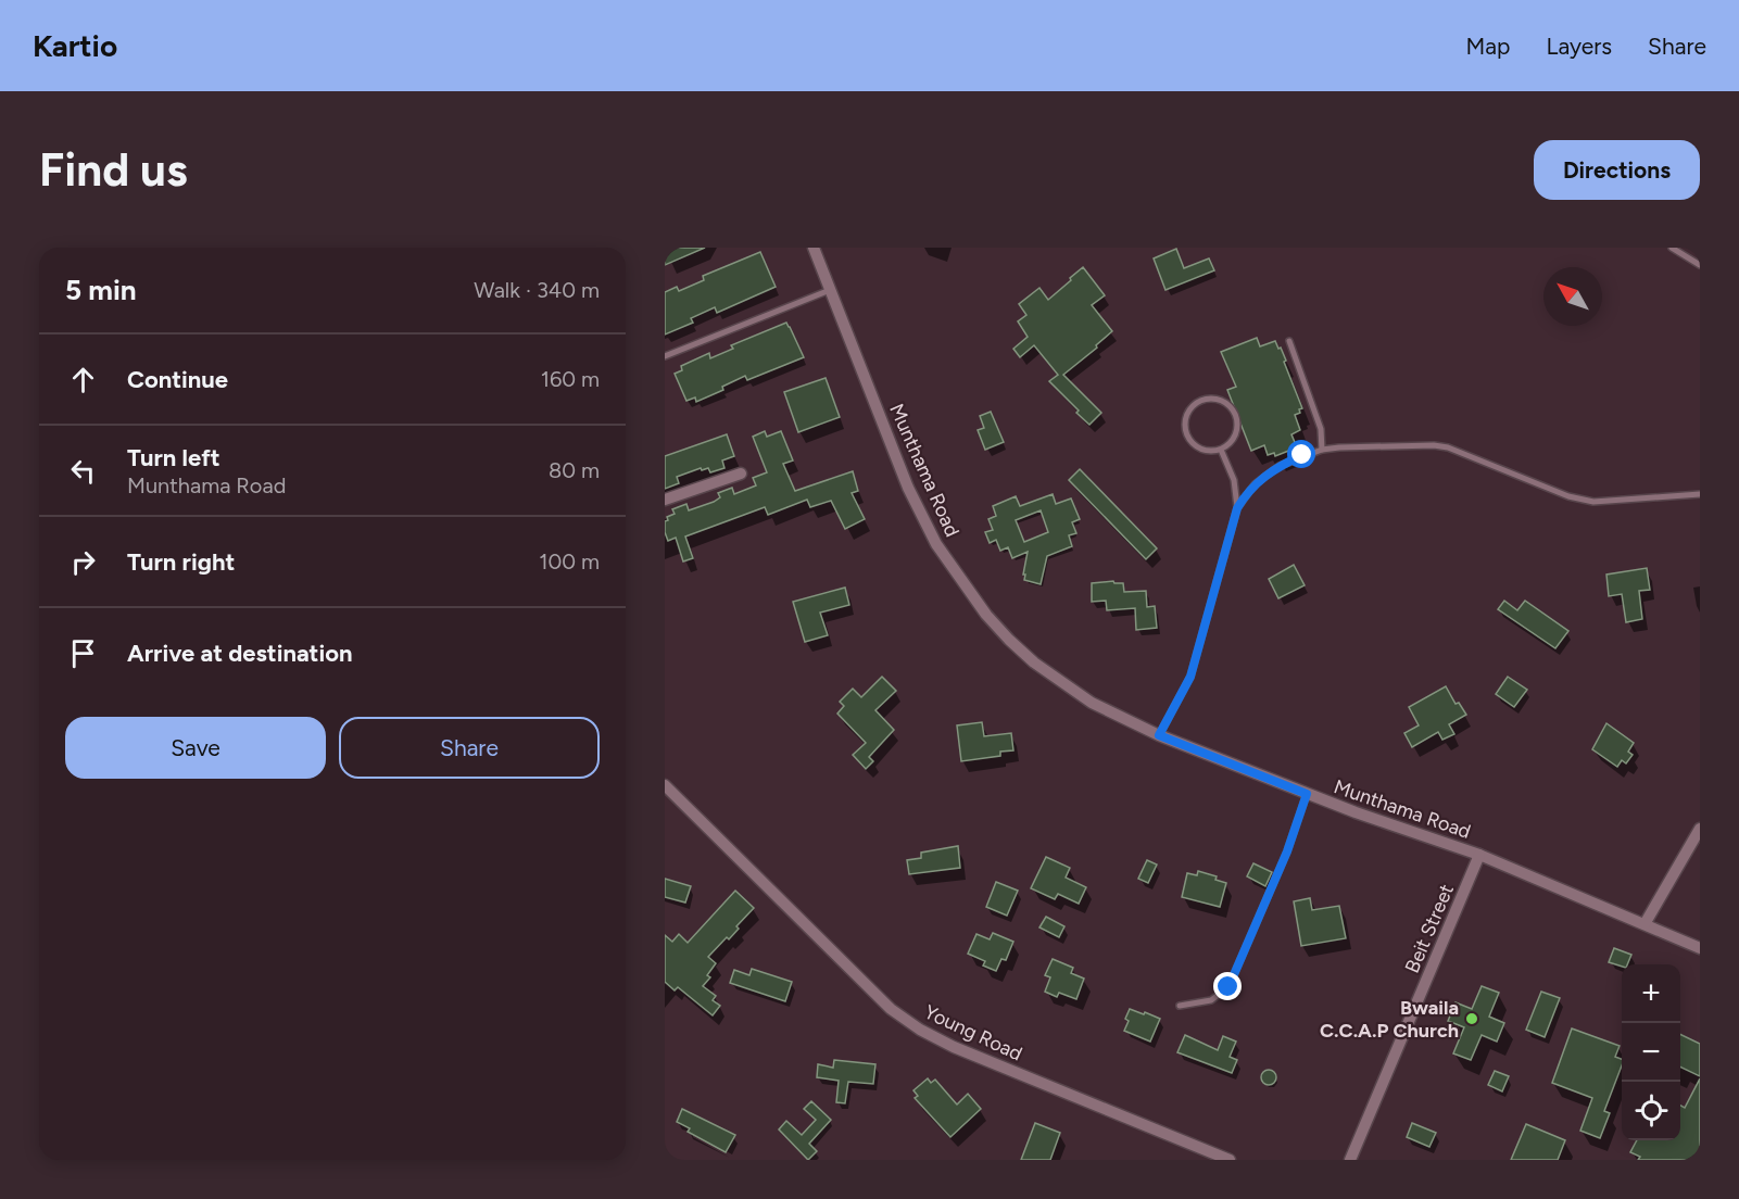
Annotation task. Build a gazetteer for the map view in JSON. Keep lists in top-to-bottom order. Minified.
{"streets":{"street":["Munthama Road","Beit Street","Young Road"]},"crossings":[["Munthama Road","Beit Street"]],"places":["Bwaila C.C.A.P Church"],"north":"top left","page":{"header":"Kartio","nav":["Map","Layers","Share"],"buttons":["Directions",["Save","Share"]],"title":"Find us","heading":["5 min","Walk · 340 m"],"list":[["Continue","160 m"],["Turn left","Munthama Road","80 m"],["Turn right","100 m"],"Arrive at destination"],"map_buttons":["+","−"]}}
